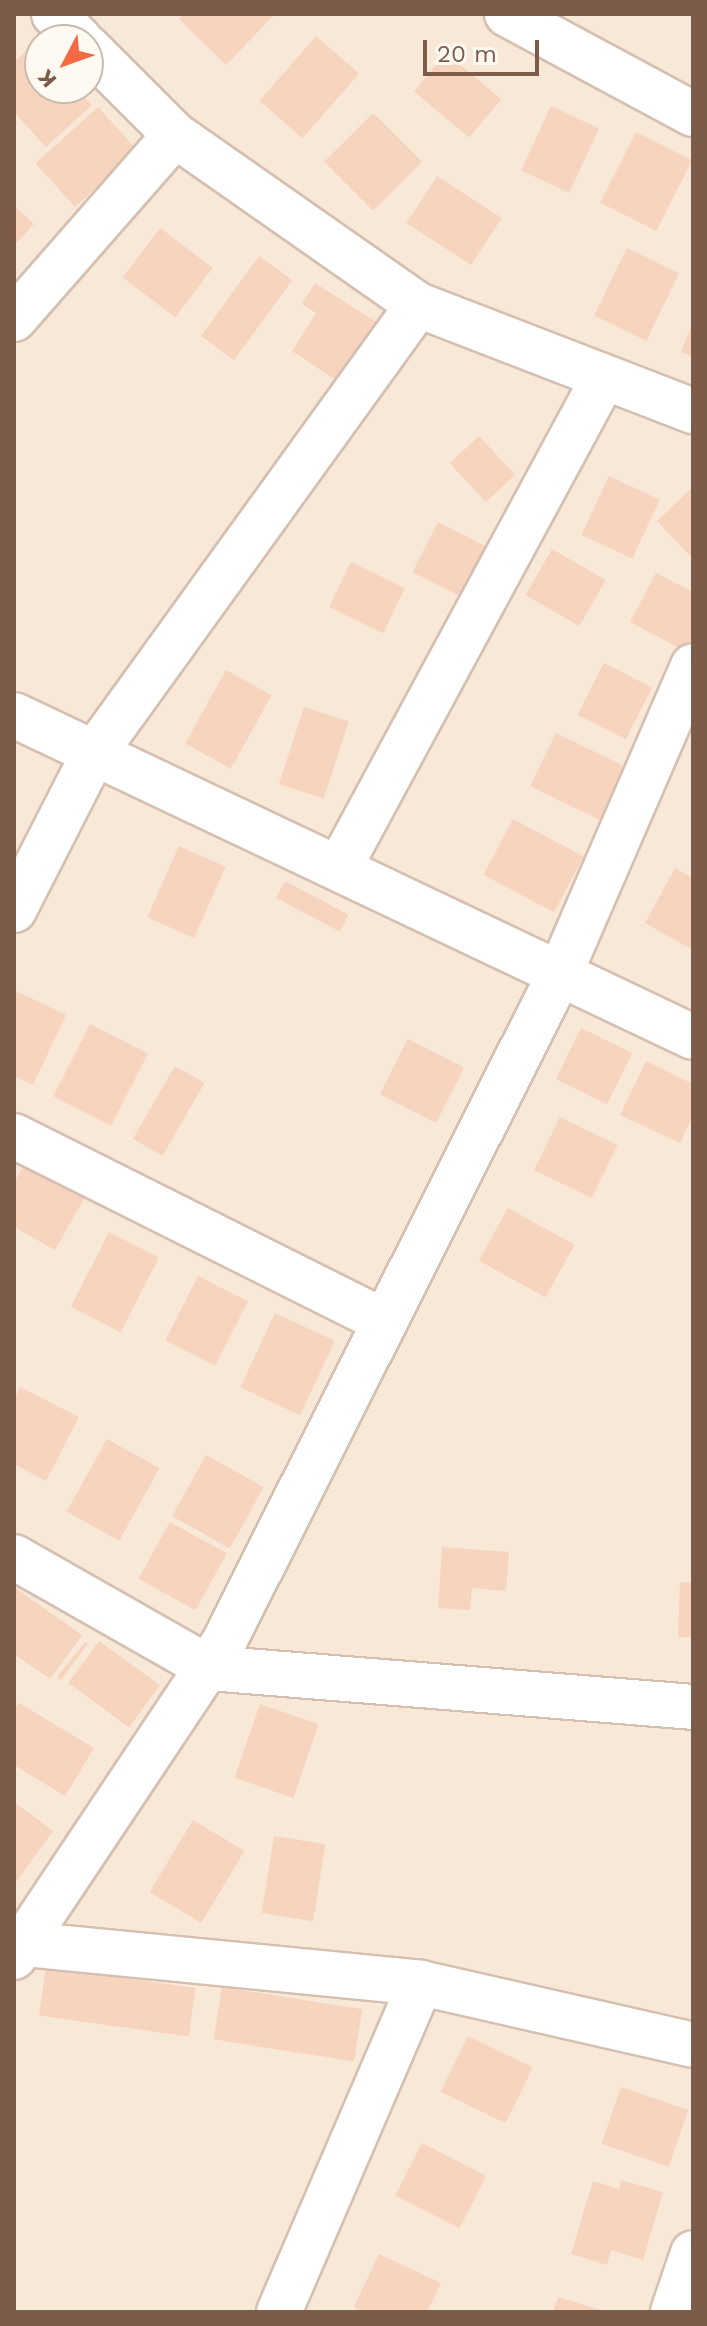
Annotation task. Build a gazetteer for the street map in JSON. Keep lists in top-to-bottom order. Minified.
{"scale_bar":"20 m","north":"bottom left"}
